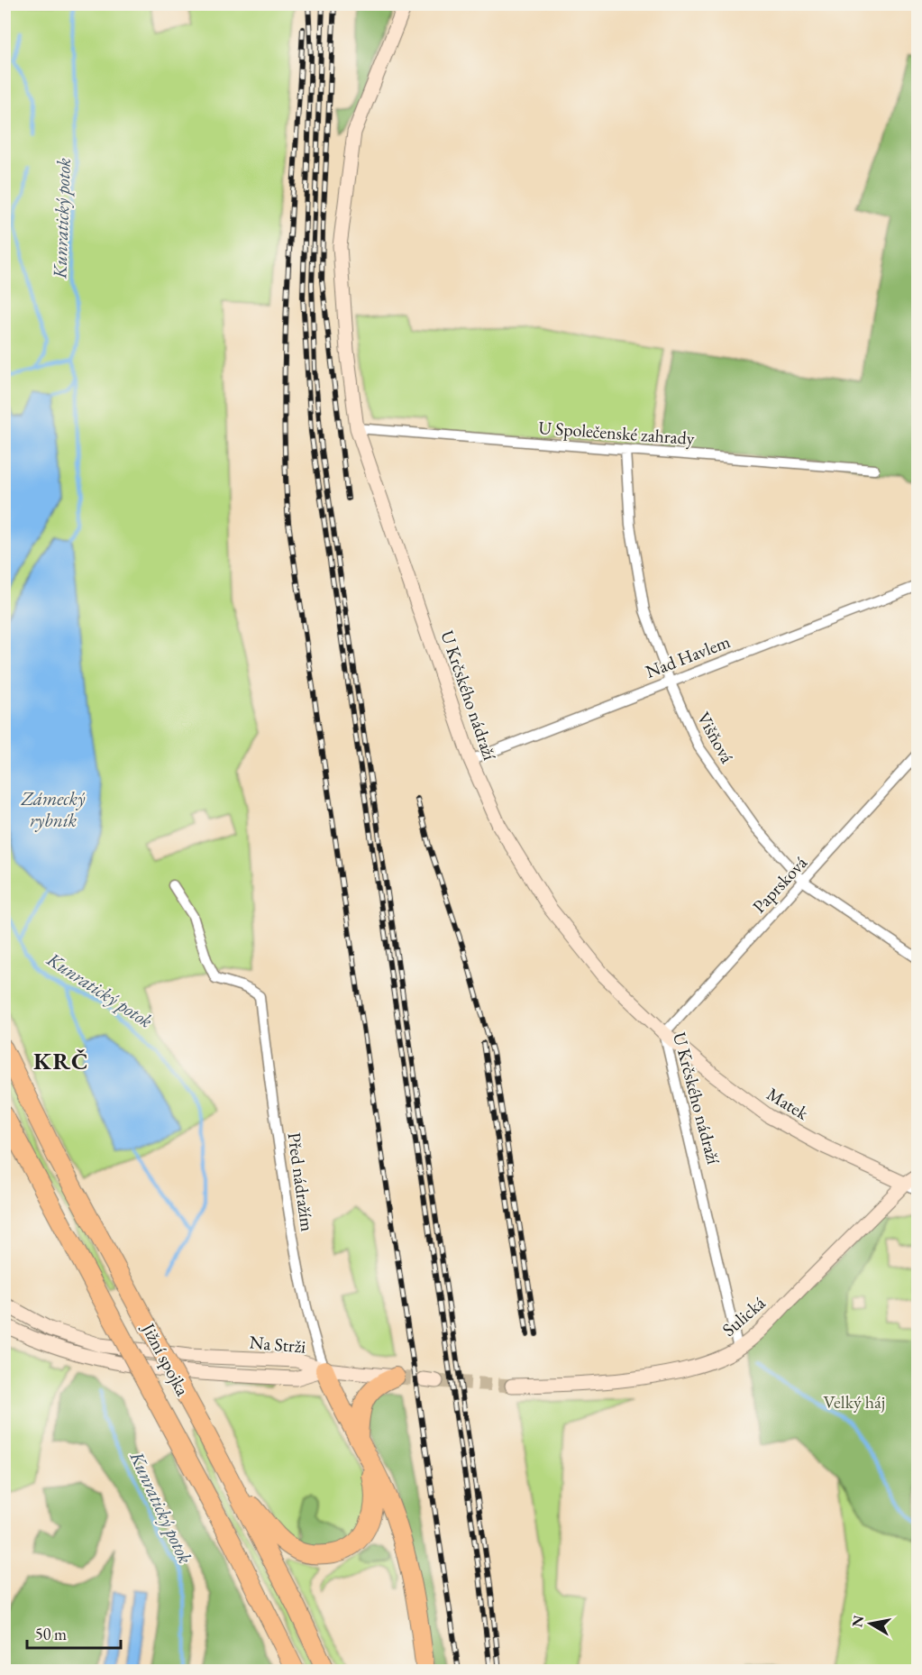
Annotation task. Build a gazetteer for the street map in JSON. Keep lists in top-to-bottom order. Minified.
{"streets":{"highway":["Jižní spojka"],"street":["U Společenské zahrady","Nad Havlem","U Krčského nádraží","Višňová","Paprsková","Matek","Před nádražím","Sulická","Na Strži"]},"crossings":[["U Společenské zahrady","U Krčského nádraží"],["U Společenské zahrady","Višňová"],["Nad Havlem","U Krčského nádraží"],["Nad Havlem","Višňová"],["U Krčského nádraží","Paprsková"],["U Krčského nádraží","Matek"],["U Krčského nádraží","Sulická"],["Višňová","Paprsková"],["Paprsková","Matek"],["Matek","Sulická"],["Před nádražím","Na Strži"]],"districts":["KRČ"],"water":["Kunratický potok","Zámecký rybník"],"parks":["Velký háj"],"scale_bar":"50 m","north":"left"}
